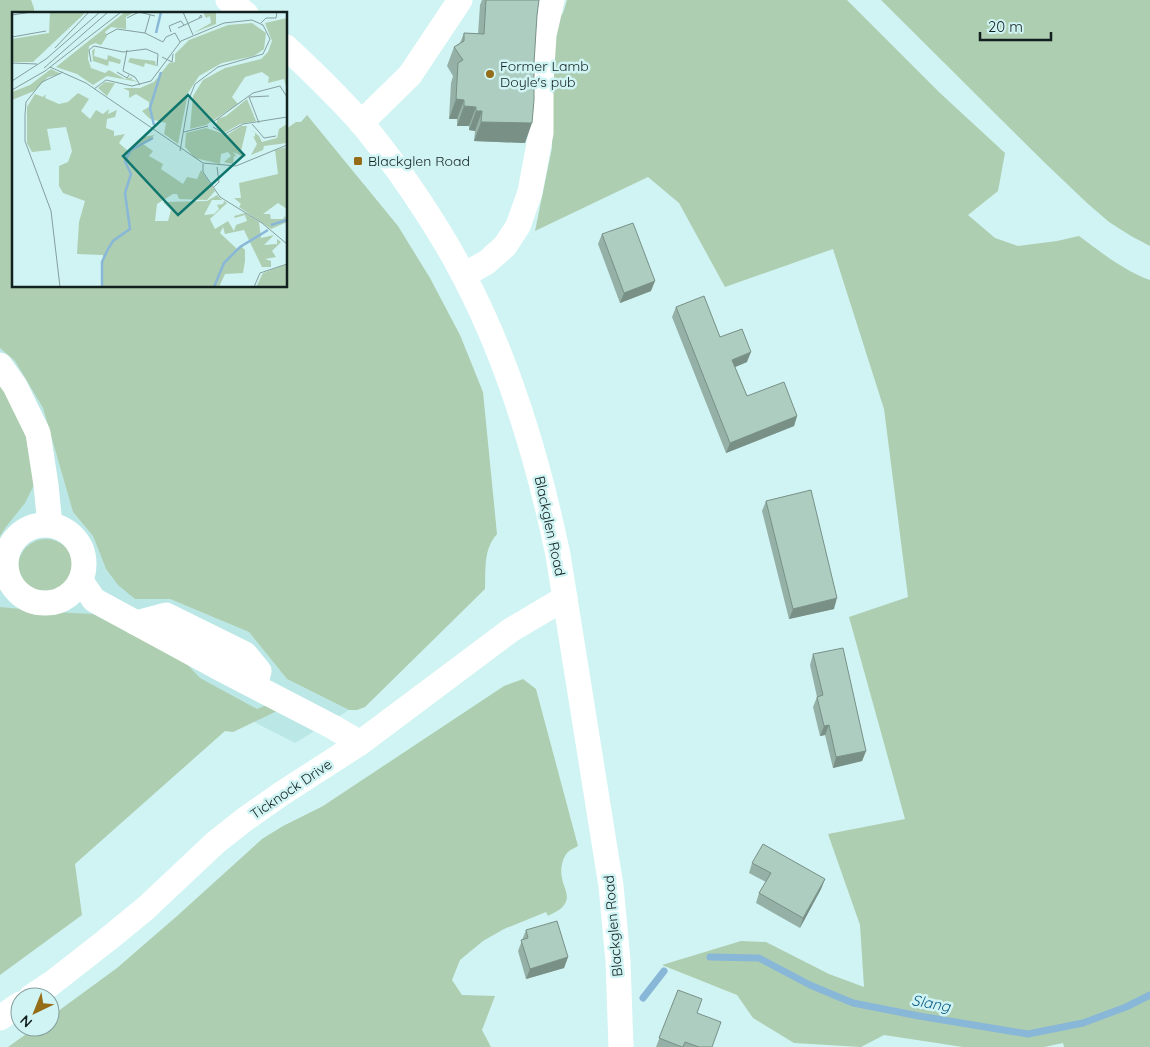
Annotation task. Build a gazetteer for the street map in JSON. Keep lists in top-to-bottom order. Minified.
{"streets":{"street":["Blackglen Road","Ticknock Drive"]},"crossings":[["Blackglen Road","Ticknock Drive"]],"water":["Slang"],"places":{"other":["Former Lamb Doyle's pub"],"transit":["Blackglen Road"]},"scale_bar":"20 m","north":"bottom left"}
